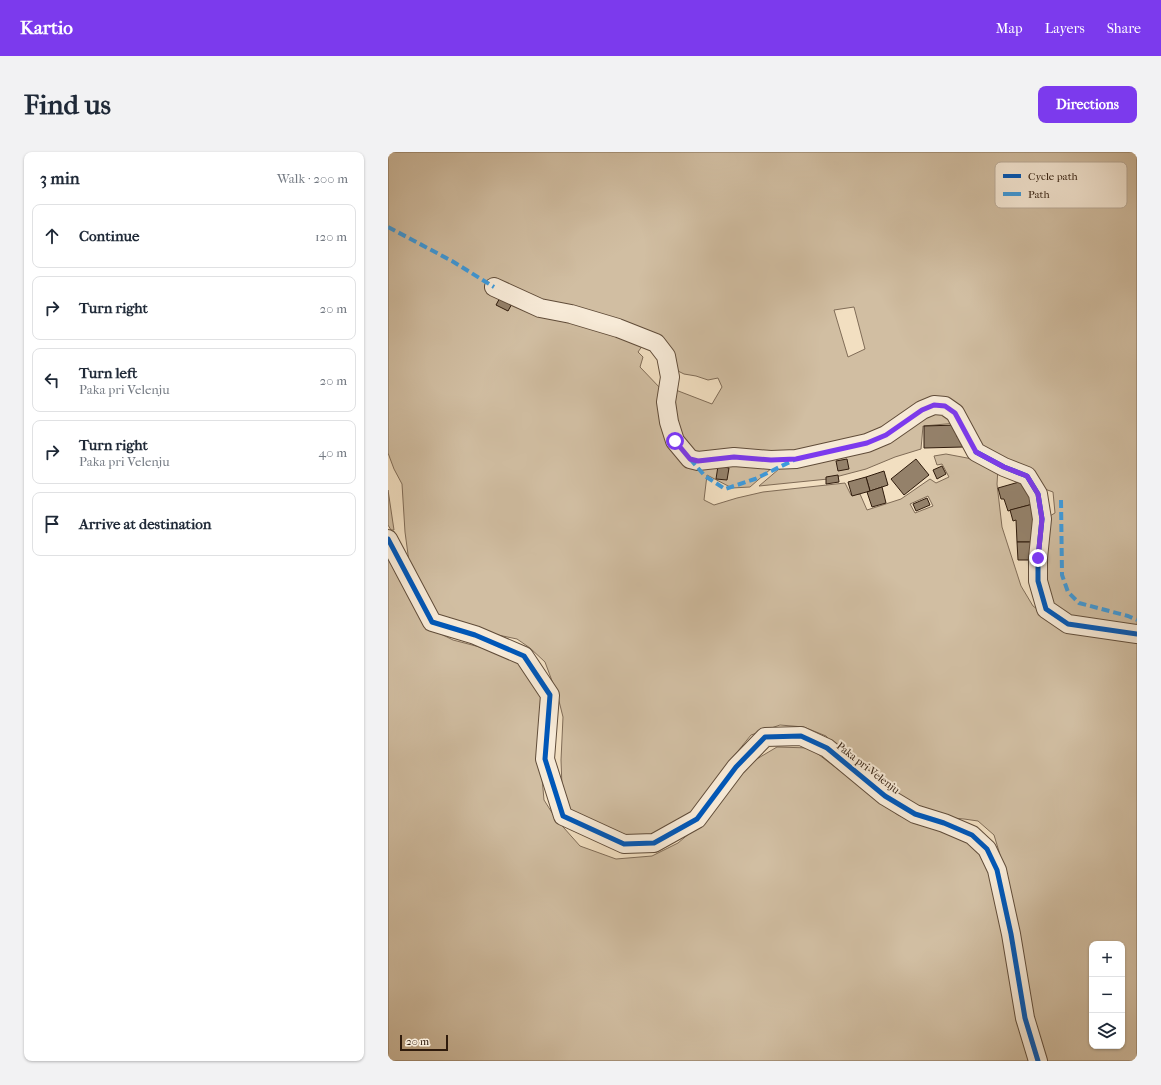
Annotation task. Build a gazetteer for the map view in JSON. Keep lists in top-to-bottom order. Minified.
{"streets":{"street":["Paka pri Velenju"]},"legend":["Cycle path","Path"],"scale_bar":"20 m","page":{"header":"Kartio","nav":["Map","Layers","Share"],"buttons":"Directions","title":"Find us","heading":["3 min","Walk · 200 m"],"list":[["Continue","120 m"],["Turn right","20 m"],["Turn left","Paka pri Velenju","20 m"],["Turn right","Paka pri Velenju","40 m"],"Arrive at destination"],"map_buttons":["+","−"],"scale":"20 m"}}
